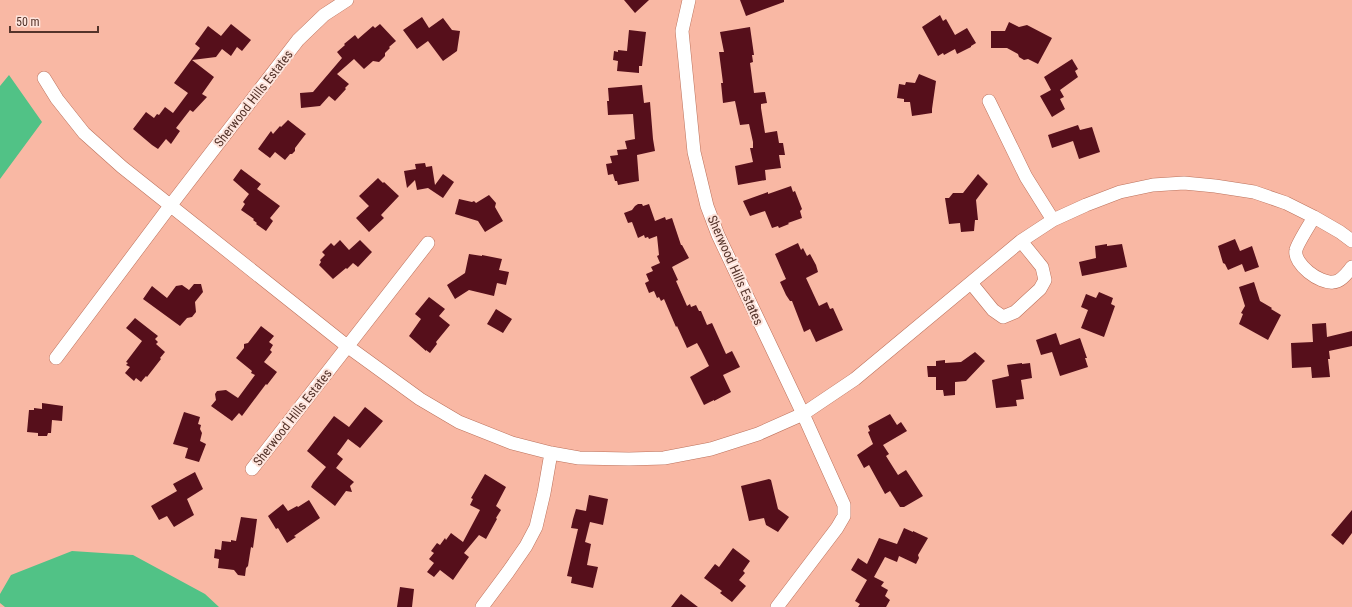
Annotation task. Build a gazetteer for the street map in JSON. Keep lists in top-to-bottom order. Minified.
{"streets":{"street":["Sherwood Hills Estates"]},"scale_bar":"50 m"}
